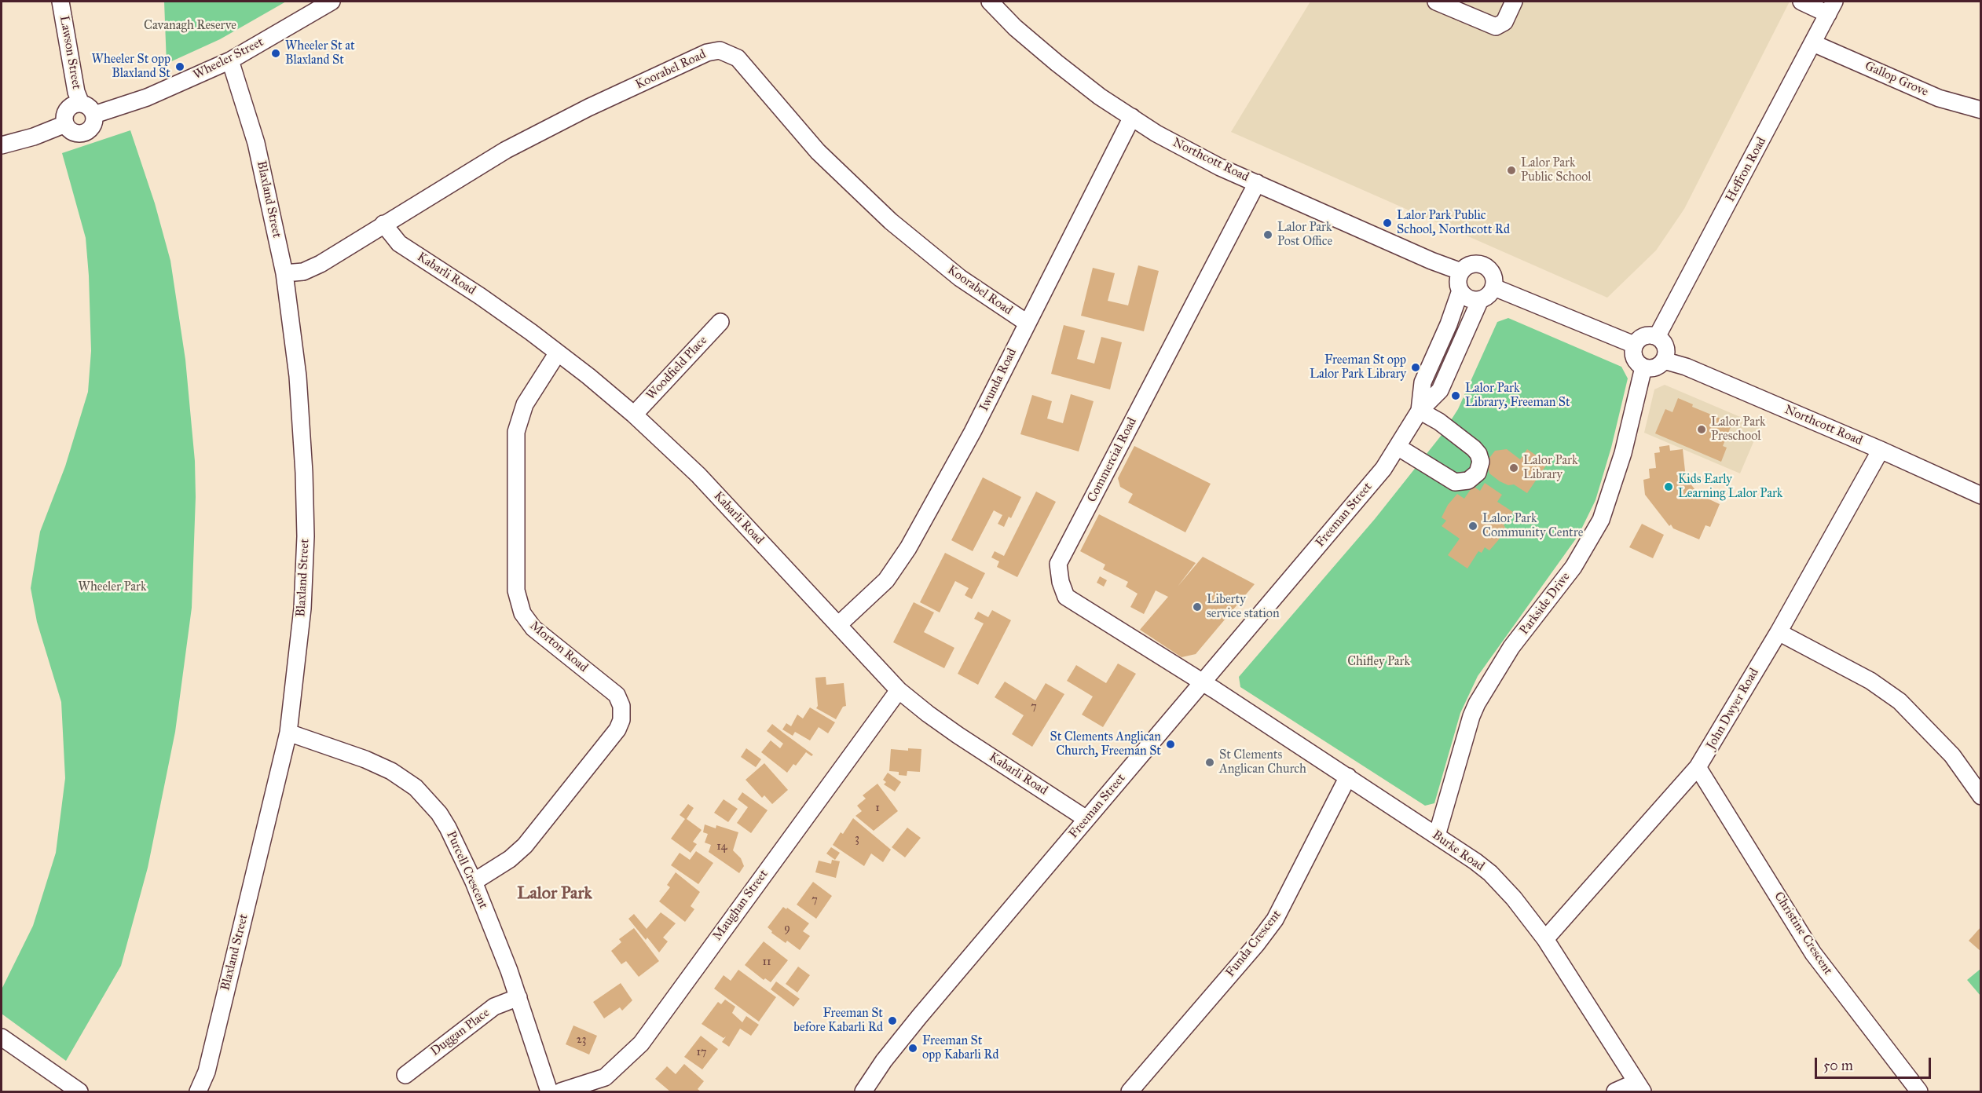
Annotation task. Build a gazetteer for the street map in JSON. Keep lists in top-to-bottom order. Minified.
{"streets":{"street":["Lawson Street","Wheeler Street","Koorabel Road","Gallop Grove","Northcott Road","Heffron Road","Blaxland Street","Kabarli Road","Woodfield Place","Iwunda Road","Commercial Road","Freeman Street","Parkside Drive","Morton Road","John Dwyer Road","Burke Road","Purcell Crescent","Maughan Street","Christine Crescent","Funda Crescent","Duggan Place"]},"crossings":[["Lawson Street","Wheeler Street"],["Wheeler Street","Blaxland Street"],["Koorabel Road","Blaxland Street"],["Koorabel Road","Kabarli Road"],["Koorabel Road","Iwunda Road"],["Gallop Grove","Heffron Road"],["Northcott Road","Heffron Road"],["Northcott Road","Iwunda Road"],["Northcott Road","Commercial Road"],["Northcott Road","Freeman Street"],["Northcott Road","Parkside Drive"],["Northcott Road","John Dwyer Road"],["Heffron Road","Parkside Drive"],["Blaxland Street","Purcell Crescent"],["Kabarli Road","Woodfield Place"],["Kabarli Road","Iwunda Road"],["Kabarli Road","Freeman Street"],["Kabarli Road","Morton Road"],["Kabarli Road","Maughan Street"],["Commercial Road","Freeman Street"],["Commercial Road","Burke Road"],["Freeman Street","Burke Road"],["Parkside Drive","Burke Road"],["Morton Road","Purcell Crescent"],["John Dwyer Road","Burke Road"],["John Dwyer Road","Christine Crescent"],["Burke Road","Funda Crescent"],["Purcell Crescent","Duggan Place"]],"districts":["Lalor Park"],"parks":["Cavanagh Reserve","Wheeler Park","Chifley Park"],"places":["Wheeler St at Blaxland St","Wheeler St opp Blaxland St","Lalor Park Public School","Lalor Park Public School, Northcott Rd","Lalor Park Post Office","Freeman St opp Lalor Park Library","Lalor Park Library, Freeman St","Lalor Park Preschool","Lalor Park Library","Kids Early Learning Lalor Park","Lalor Park Community Centre","Liberty service station","St Clements Anglican Church, Freeman St","St Clements Anglican Church","Freeman St before Kabarli Rd","Freeman St opp Kabarli Rd"],"house_numbers":["7","1","3","14","7","9","11","23","17"],"scale_bar":"50 m"}
